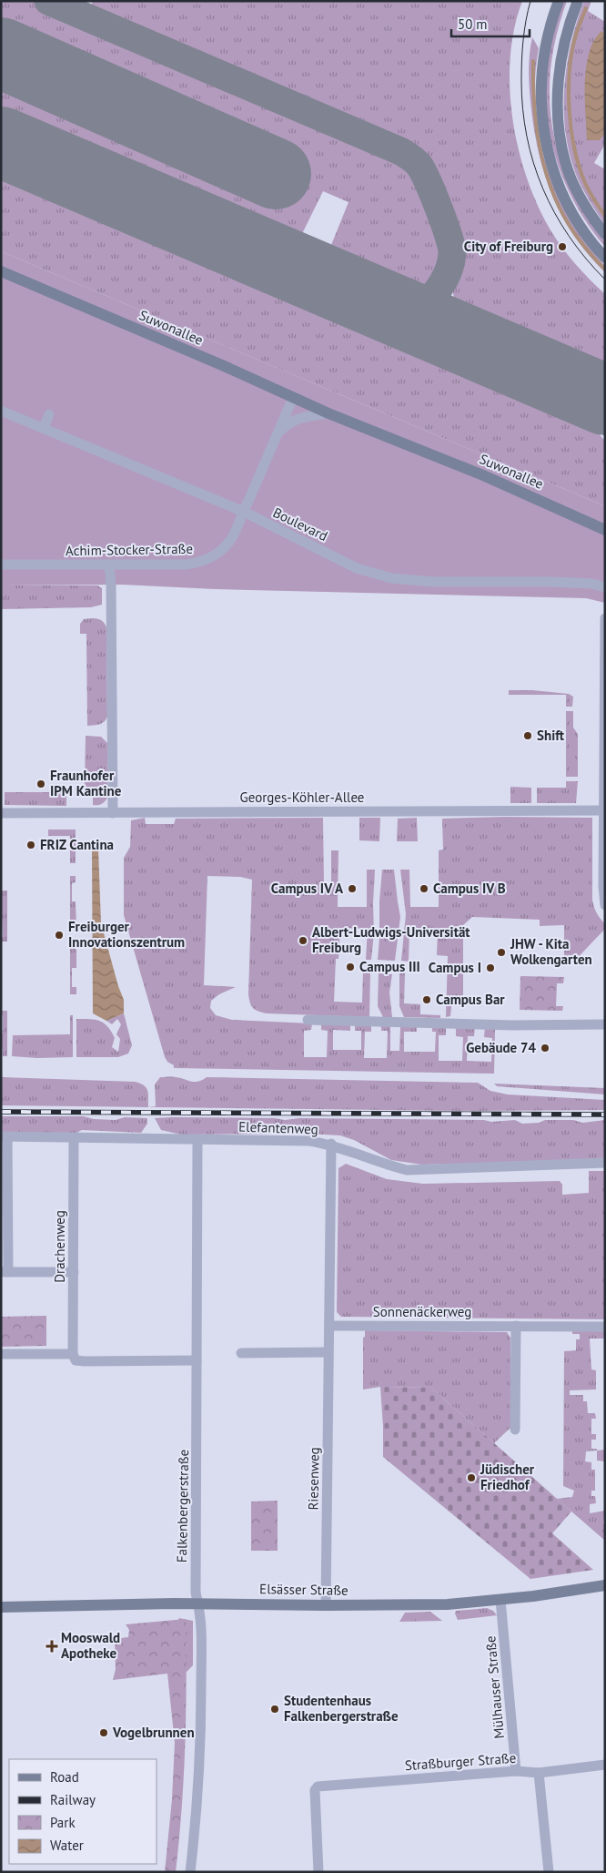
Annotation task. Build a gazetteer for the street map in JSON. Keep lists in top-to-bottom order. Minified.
{"streets":{"main road":["Suwonallee","Elsässer Straße"],"street":["Boulevard","Achim-Stocker-Straße","Georges-Köhler-Allee","Elefantenweg","Drachenweg","Sonnenäckerweg","Riesenweg","Falkenbergerstraße","Mülhauser Straße","Straßburger Straße"]},"crossings":[["Suwonallee","Achim-Stocker-Straße"],["Boulevard","Achim-Stocker-Straße"],["Elefantenweg","Drachenweg"],["Elefantenweg","Riesenweg"],["Elefantenweg","Falkenbergerstraße"],["Sonnenäckerweg","Riesenweg"],["Riesenweg","Elsässer Straße"],["Falkenbergerstraße","Elsässer Straße"],["Elsässer Straße","Mülhauser Straße"],["Mülhauser Straße","Straßburger Straße"]],"places":{"other":["City of Freiburg","Shift","Fraunhofer IPM Kantine","FRIZ Cantina","Campus IV A","Campus IV B","Freiburger Innovationszentrum","Albert-Ludwigs-Universität Freiburg","JHW - Kita Wolkengarten","Campus III","Campus I","Campus Bar","Gebäude 74","Jüdischer Friedhof","Studentenhaus Falkenbergerstraße","Vogelbrunnen"],"health":["Mooswald Apotheke"]},"legend":["Road","Railway","Park","Water"],"scale_bar":"50 m"}
